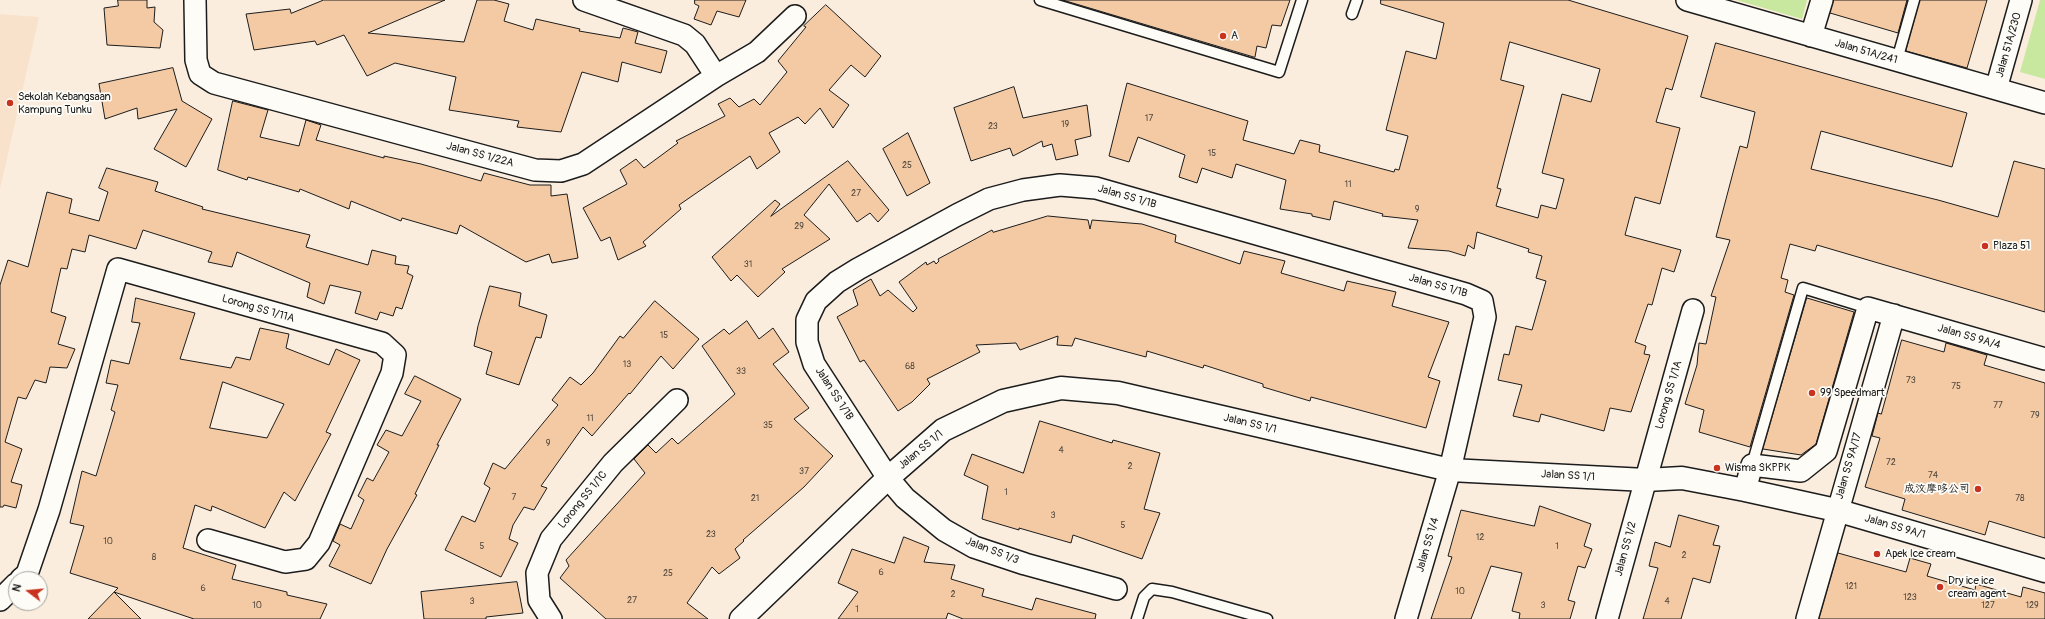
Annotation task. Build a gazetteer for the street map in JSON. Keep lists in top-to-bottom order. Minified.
{"streets":{"street":["Jalan 51A/230","Jalan 51A/241","Jalan SS 1/22A","Jalan SS 1/1B","Lorong SS 1/11A","Jalan SS 9A/4","Lorong SS 1/1A","Jalan SS 1/1","Jalan SS 9A/17","Lorong SS 1/1C","Jalan SS 9A/1","Jalan SS 1/4","Jalan SS 1/2","Jalan SS 1/3"]},"crossings":[["Jalan 51A/230","Jalan 51A/241"],["Jalan SS 1/1B","Jalan SS 1/1"],["Jalan SS 1/1B","Jalan SS 1/4"],["Jalan SS 1/1B","Jalan SS 1/3"],["Jalan SS 9A/4","Jalan SS 9A/17"],["Lorong SS 1/1A","Jalan SS 1/1"],["Lorong SS 1/1A","Jalan SS 1/2"],["Jalan SS 1/1","Jalan SS 9A/17"],["Jalan SS 1/1","Jalan SS 9A/1"],["Jalan SS 1/1","Jalan SS 1/4"],["Jalan SS 1/1","Jalan SS 1/2"],["Jalan SS 1/1","Jalan SS 1/3"],["Jalan SS 9A/17","Jalan SS 9A/1"]],"places":["A","Sekolah Kebangsaan Kampung Tunku","Plaza 51","99 Speedmart","Wisma SKPPK","成汶摩哆公司","Apek Ice cream","Dry ice ice cream agent"],"house_numbers":["17","19","23","15","25","11","27","9","29","31","15","13","68","33","73","75","77","79","11","35","9","4","72","2","37","74","1","7","21","78","3","5","23","12","10","5","1","2","8","6","25","121","6","10","2","123","27","3","4","10","3","127","129","1"],"north":"left"}
